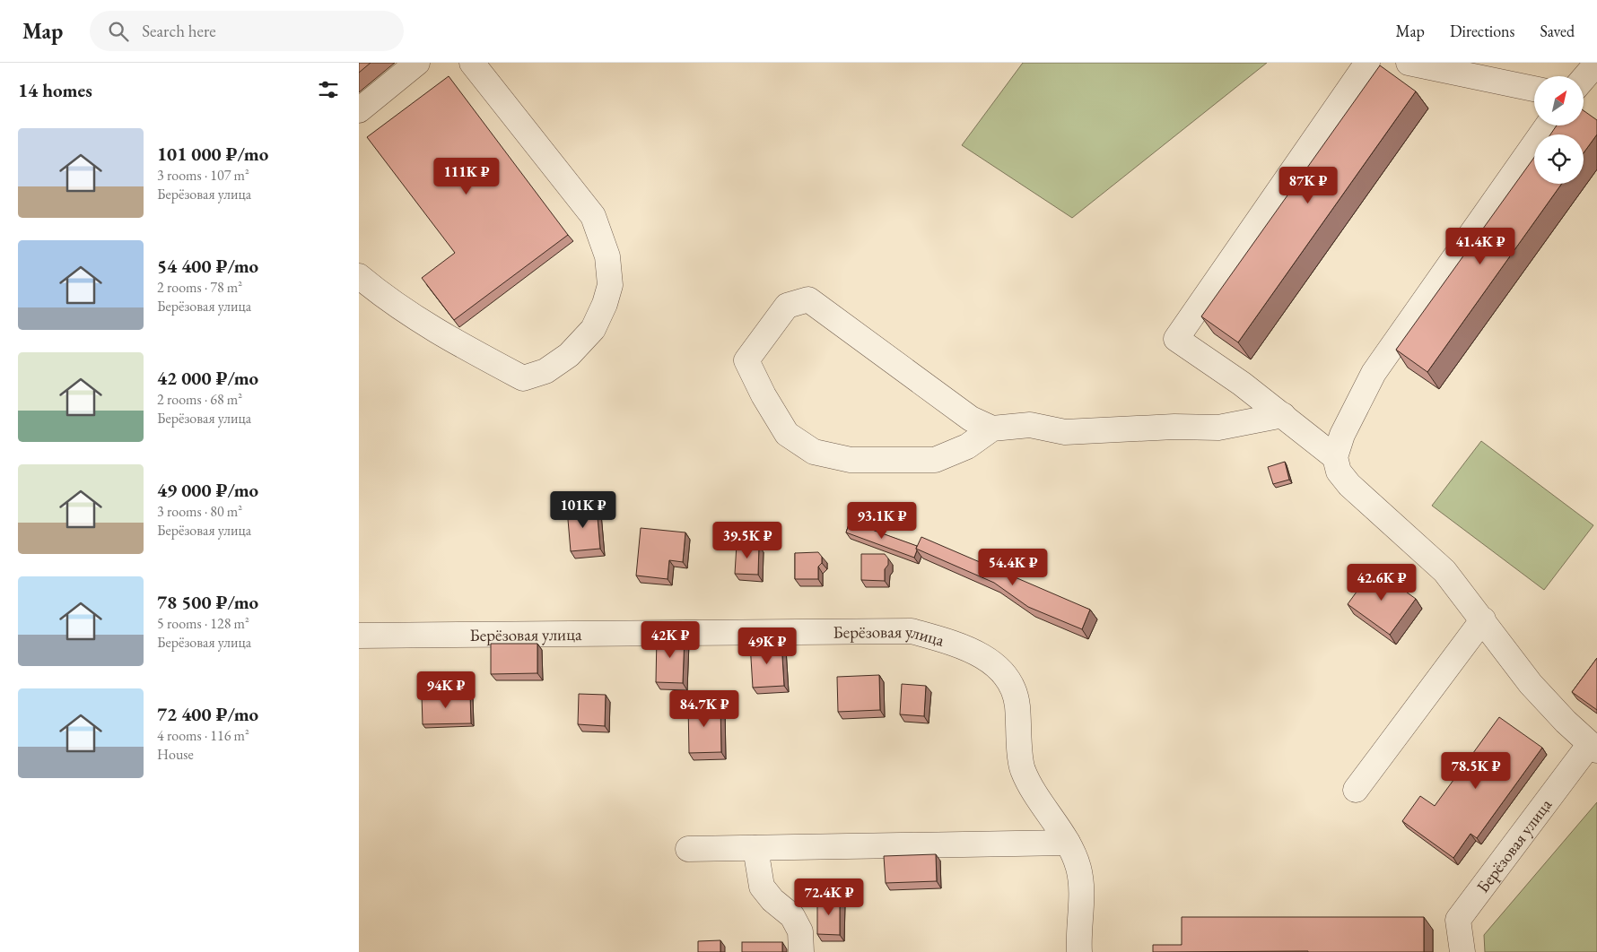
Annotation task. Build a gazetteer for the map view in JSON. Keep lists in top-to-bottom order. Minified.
{"streets":{"street":["Берёзовая улица"]},"north":"top right","page":{"header":"Map","search":"Search here","nav":["Map","Directions","Saved"],"heading":"14 homes","list":[{"name":"101 000 ₽/mo","note":"3 rooms · 107 m² · Берёзовая улица"},{"name":"54 400 ₽/mo","note":"2 rooms · 78 m² · Берёзовая улица"},{"name":"42 000 ₽/mo","note":"2 rooms · 68 m² · Берёзовая улица"},{"name":"49 000 ₽/mo","note":"3 rooms · 80 m² · Берёзовая улица"},{"name":"78 500 ₽/mo","note":"5 rooms · 128 m² · Берёзовая улица"},{"name":"72 400 ₽/mo","note":"4 rooms · 116 m² · House"}],"price":["111K ₽","87K ₽","41.4K ₽","101K ₽","93.1K ₽","39.5K ₽","54.4K ₽","42.6K ₽","42K ₽","49K ₽","94K ₽","84.7K ₽","78.5K ₽","72.4K ₽"]}}
